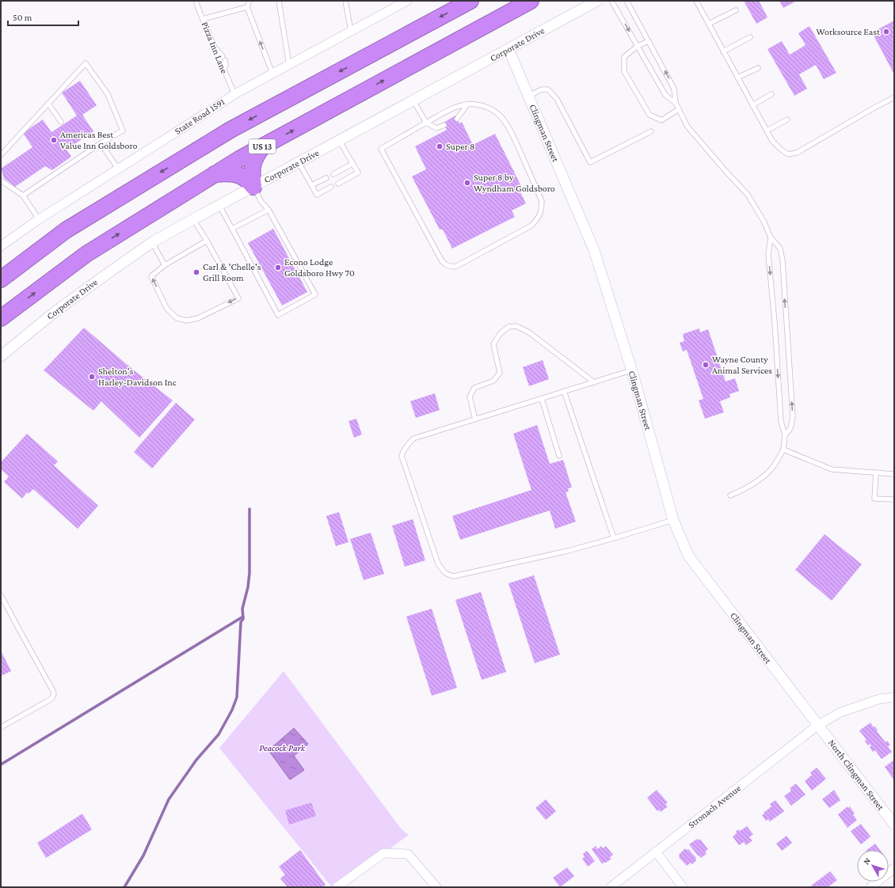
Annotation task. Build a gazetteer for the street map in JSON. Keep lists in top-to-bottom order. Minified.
{"streets":{"highway":["US 13"],"street":["Corporate Drive","State Road 1591","Clingman Street","North Clingman Street","Stronach Avenue"],"lane":["Pizza Inn Lane"]},"crossings":[["Corporate Drive","Clingman Street"],["Pizza Inn Lane","State Road 1591"],["Clingman Street","North Clingman Street"],["Clingman Street","Stronach Avenue"],["North Clingman Street","Stronach Avenue"]],"parks":["Peacock Park"],"places":["Worksource East","Americas Best Value Inn Goldsboro","Super 8","Super 8 by Wyndham Goldsboro","Econo Lodge Goldsboro Hwy 70","Carl & 'Chelle's Grill Room","Wayne County Animal Services","Shelton's Harley-Davidson Inc"],"scale_bar":"50 m","north":"top left"}
